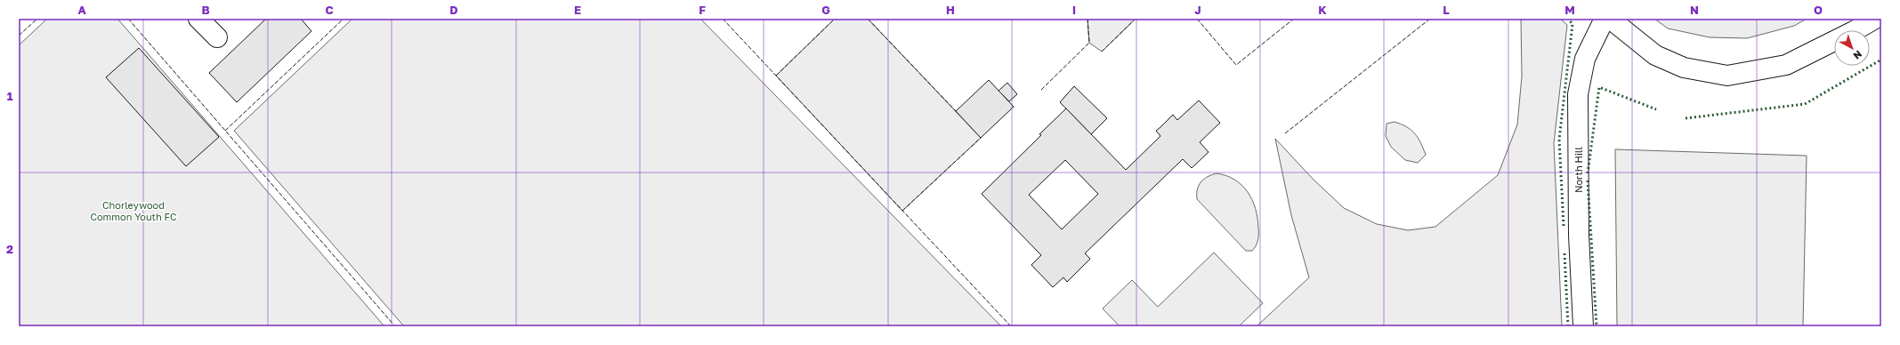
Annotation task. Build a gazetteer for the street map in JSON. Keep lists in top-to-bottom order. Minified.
{"streets":{"street":["North Hill"]},"parks":["Chorleywood Common Youth FC"],"north":"bottom right","grid":{"columns":["A","B","C","D","E","F","G","H","I","J","K","L","M","N","O"],"rows":["1","2"]}}
